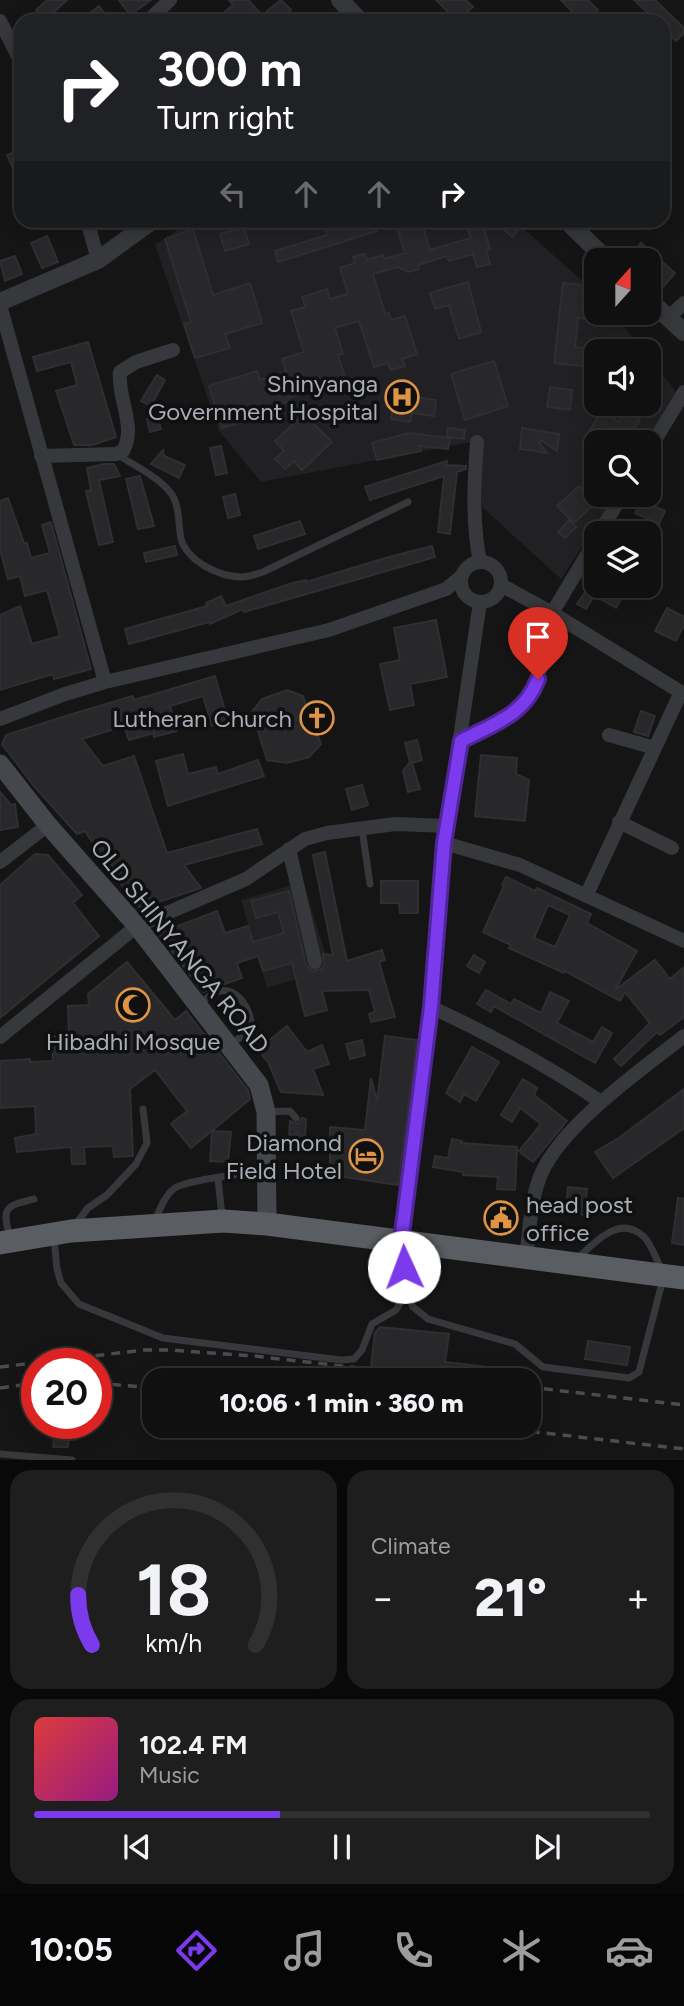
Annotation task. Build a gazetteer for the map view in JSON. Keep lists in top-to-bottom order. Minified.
{"streets":{"main road":["OLD SHINYANGA ROAD"]},"places":{"hospital":["Shinyanga Government Hospital"],"church":["Lutheran Church"],"mosque":["Hibadhi Mosque"],"hotel":["Diamond Field Hotel"],"public building":["head post office"]},"north":"top","page":{"turn":["300 m","Turn right"],"limit":"20","trip":"10:06 · 1 min · 360 m","tile":"Climate","heat":["−","21°","+"],"song":["102.4 FM","Music"],"tabs":"10:05","gauge":["18","km/h"]}}
